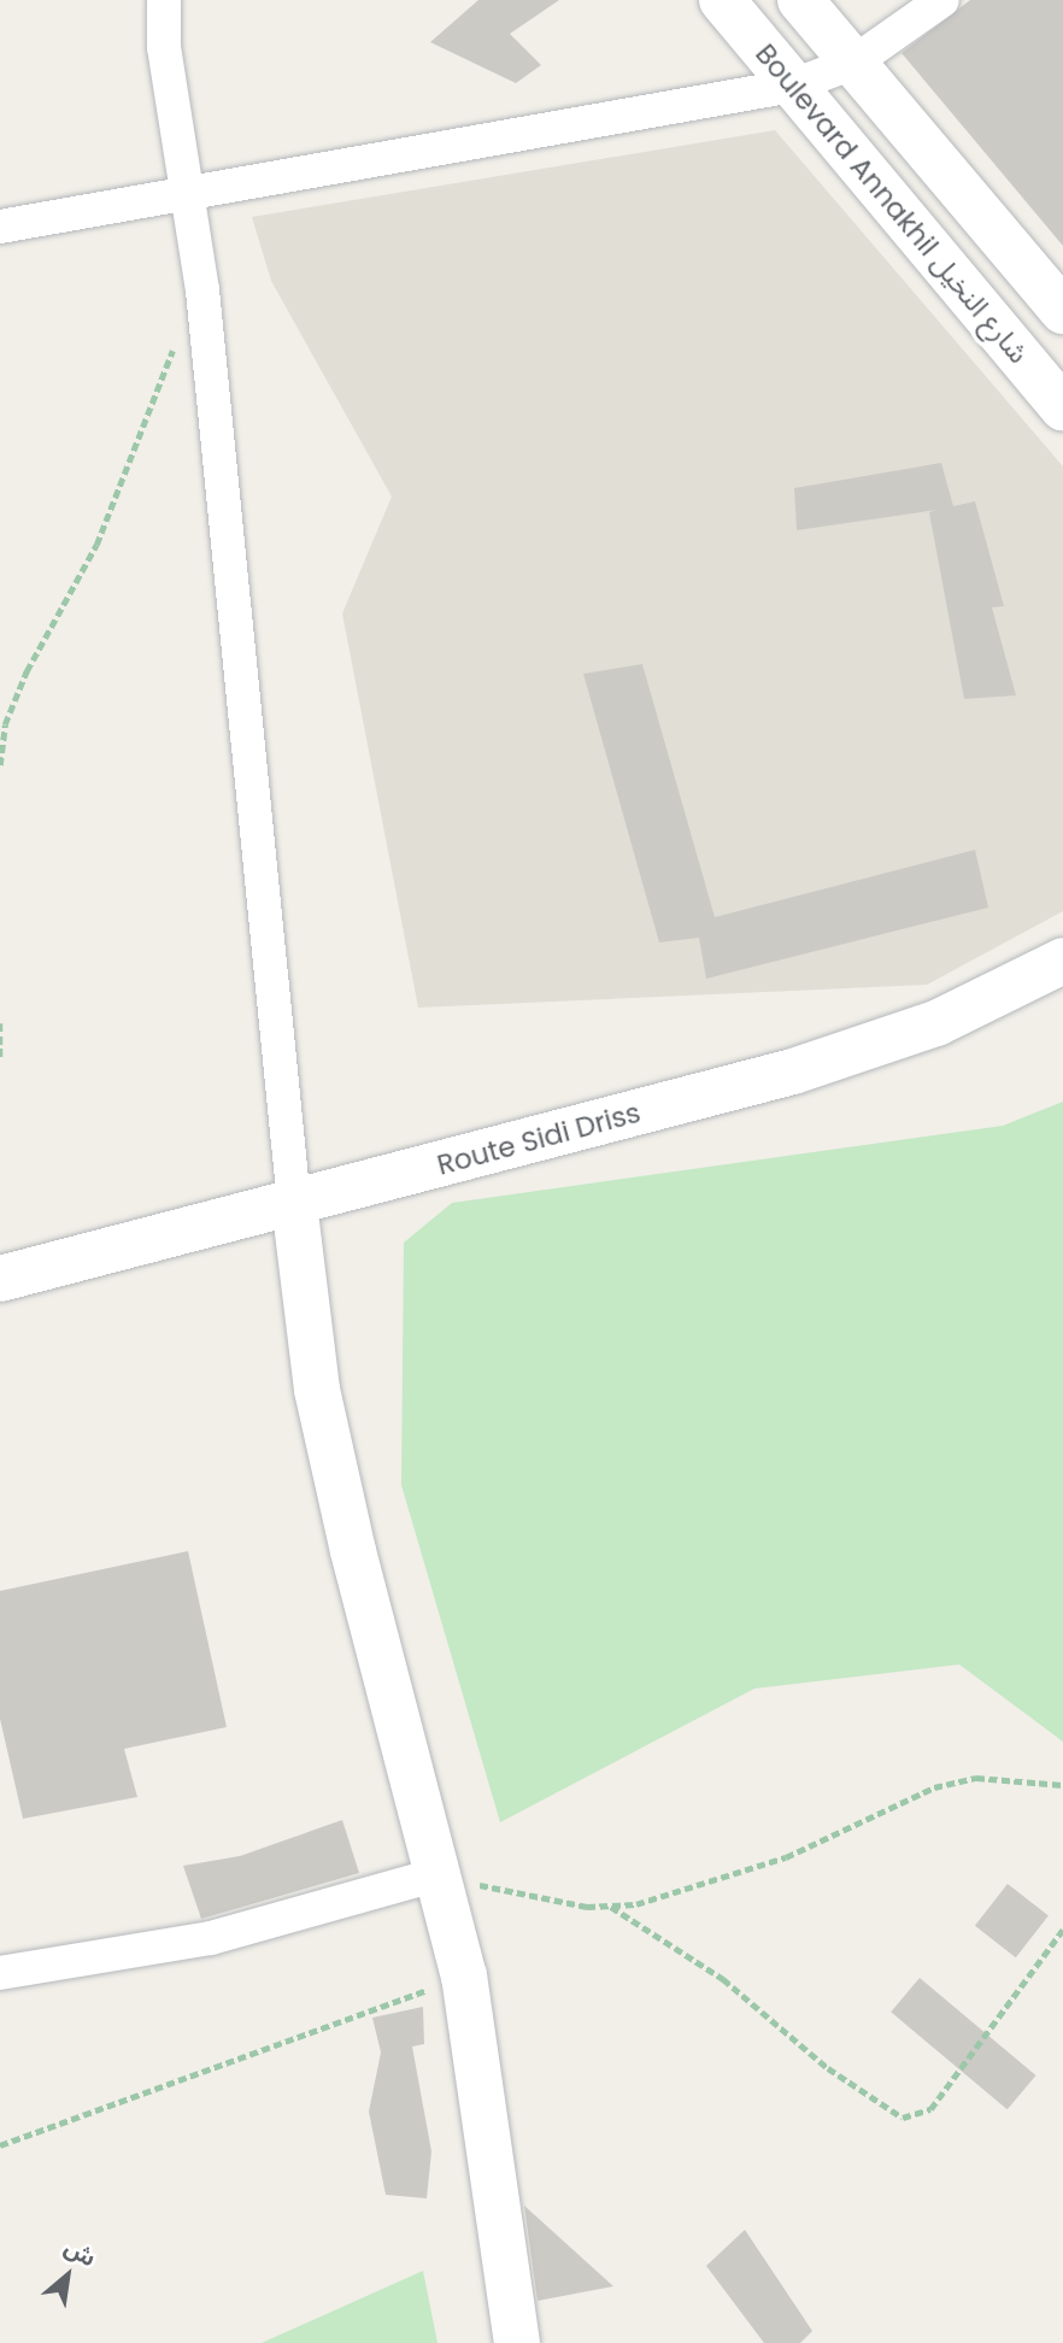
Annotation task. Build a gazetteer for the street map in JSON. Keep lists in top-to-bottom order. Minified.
{"streets":{"street":["Boulevard Annakhil شارع النخيل","Route Sidi Driss"]},"north":"top right"}
